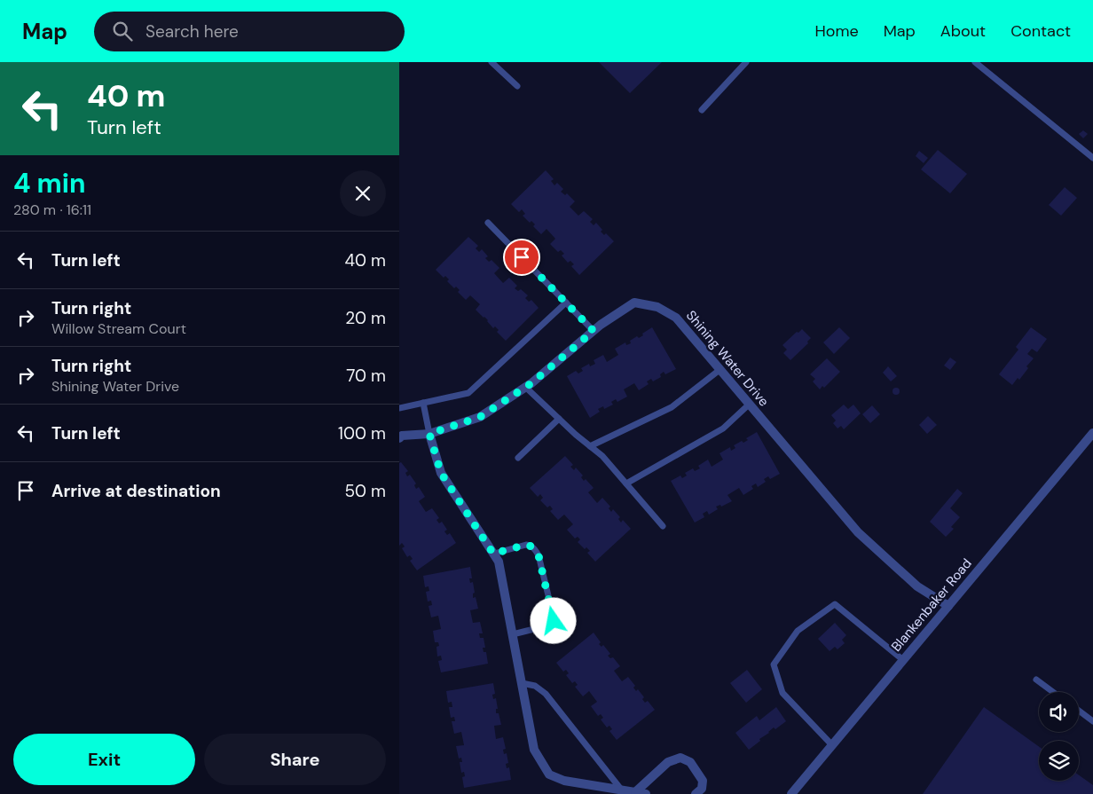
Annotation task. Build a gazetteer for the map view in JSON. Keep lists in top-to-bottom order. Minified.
{"streets":{"street":["Shining Water Drive","Blankenbaker Road"]},"crossings":[["Shining Water Drive","Blankenbaker Road"]],"page":{"header":"Map","search":"Search here","nav":["Home","Map","About","Contact"],"turn":["40 m","Turn left"],"heading":["4 min","280 m · 16:11"],"list":[{"name":"Turn left","value":"40 m"},{"name":"Turn right","note":"Willow Stream Court","value":"20 m"},{"name":"Turn right","note":"Shining Water Drive","value":"70 m"},{"name":"Turn left","value":"100 m"},{"name":"Arrive at destination","value":"50 m"}],"buttons":["Exit","Share"]}}
